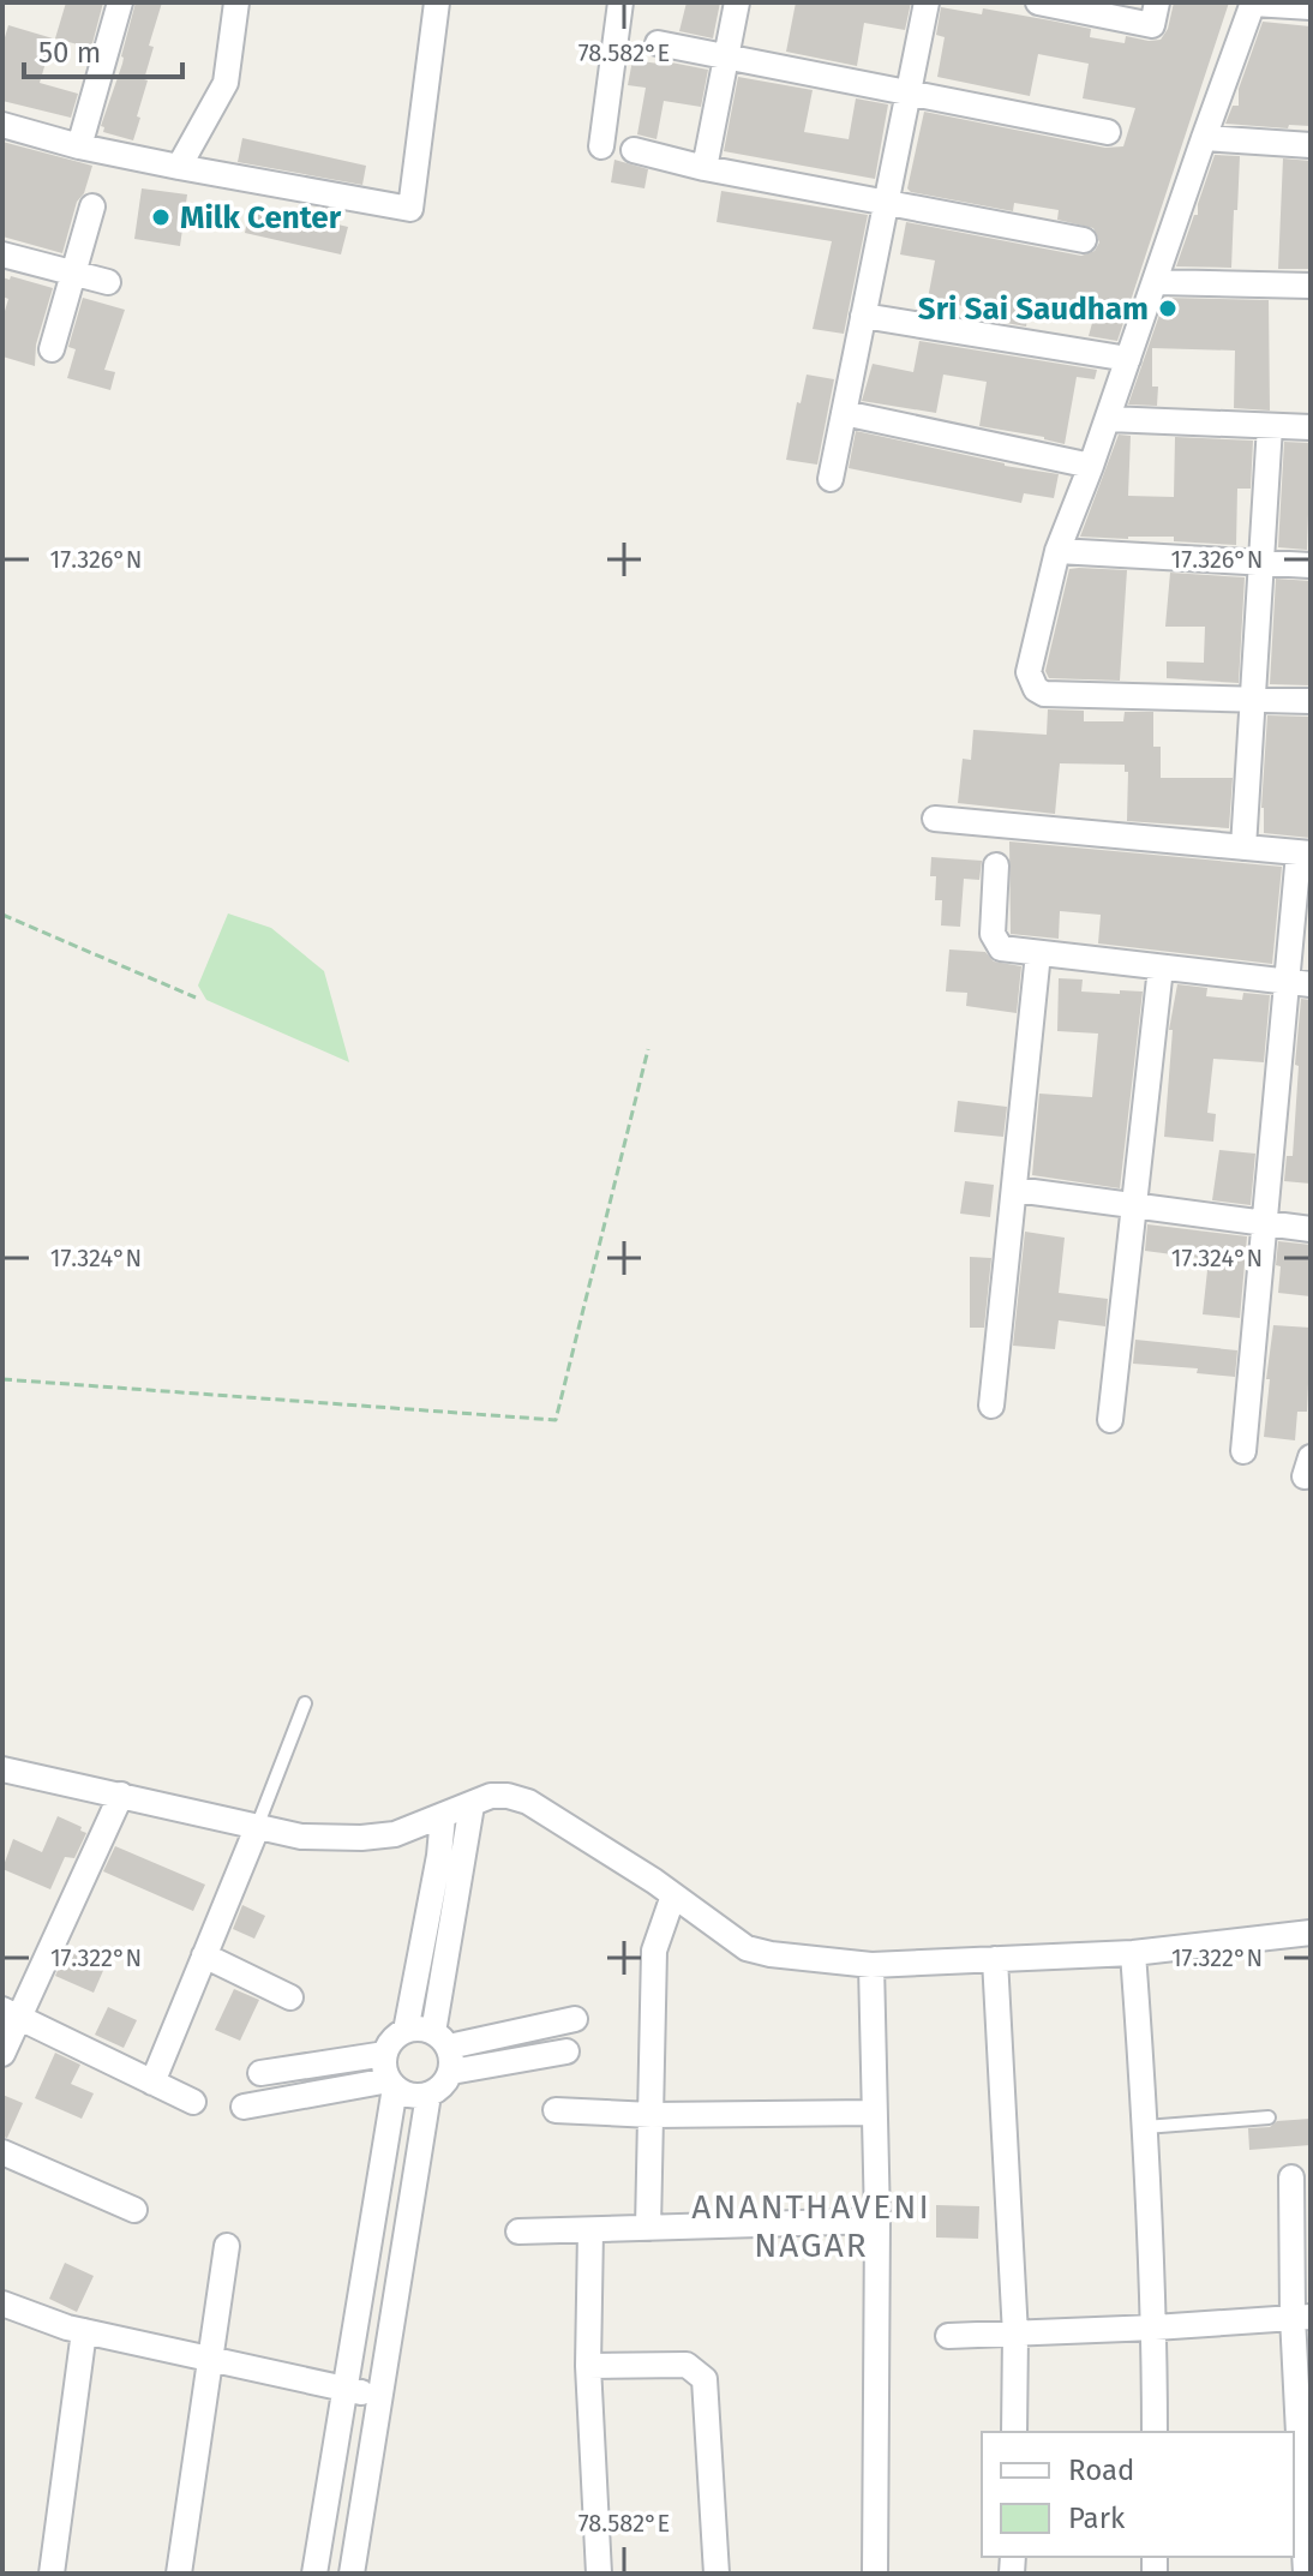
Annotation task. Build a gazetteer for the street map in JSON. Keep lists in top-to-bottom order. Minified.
{"districts":["ANANTHAVENI NAGAR"],"places":["Milk Center","Sri Sai Saudham"],"legend":["Road","Park"],"scale_bar":"50 m","coordinates":["78.582°E","17.326°N","17.324°N","17.322°N"]}
